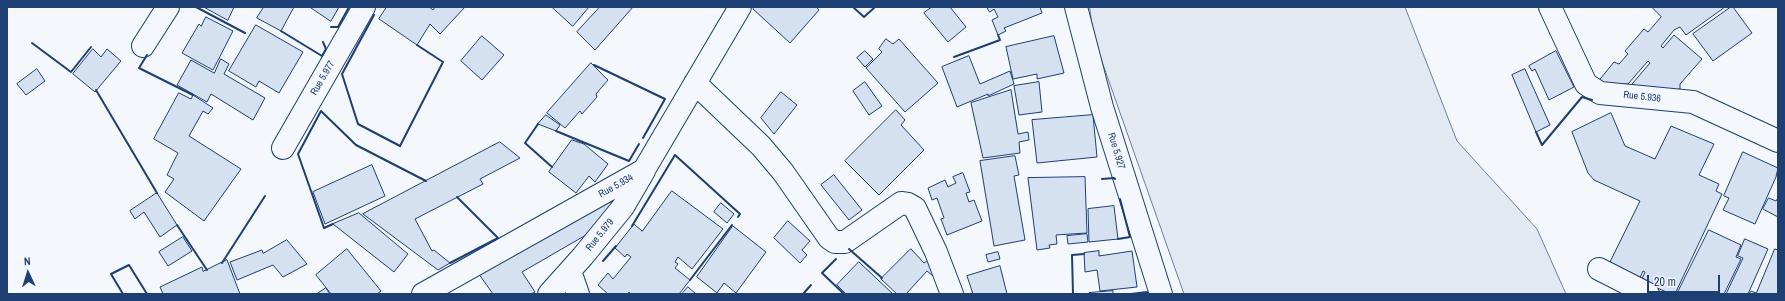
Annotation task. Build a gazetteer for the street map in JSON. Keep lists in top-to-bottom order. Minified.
{"streets":{"street":["Rue 5.977","Rue 5.936","Rue 5.927","Rue 5.934","Rue 5.979"]},"crossings":[["Rue 5.934","Rue 5.979"]],"scale_bar":"20 m","north":"top"}
